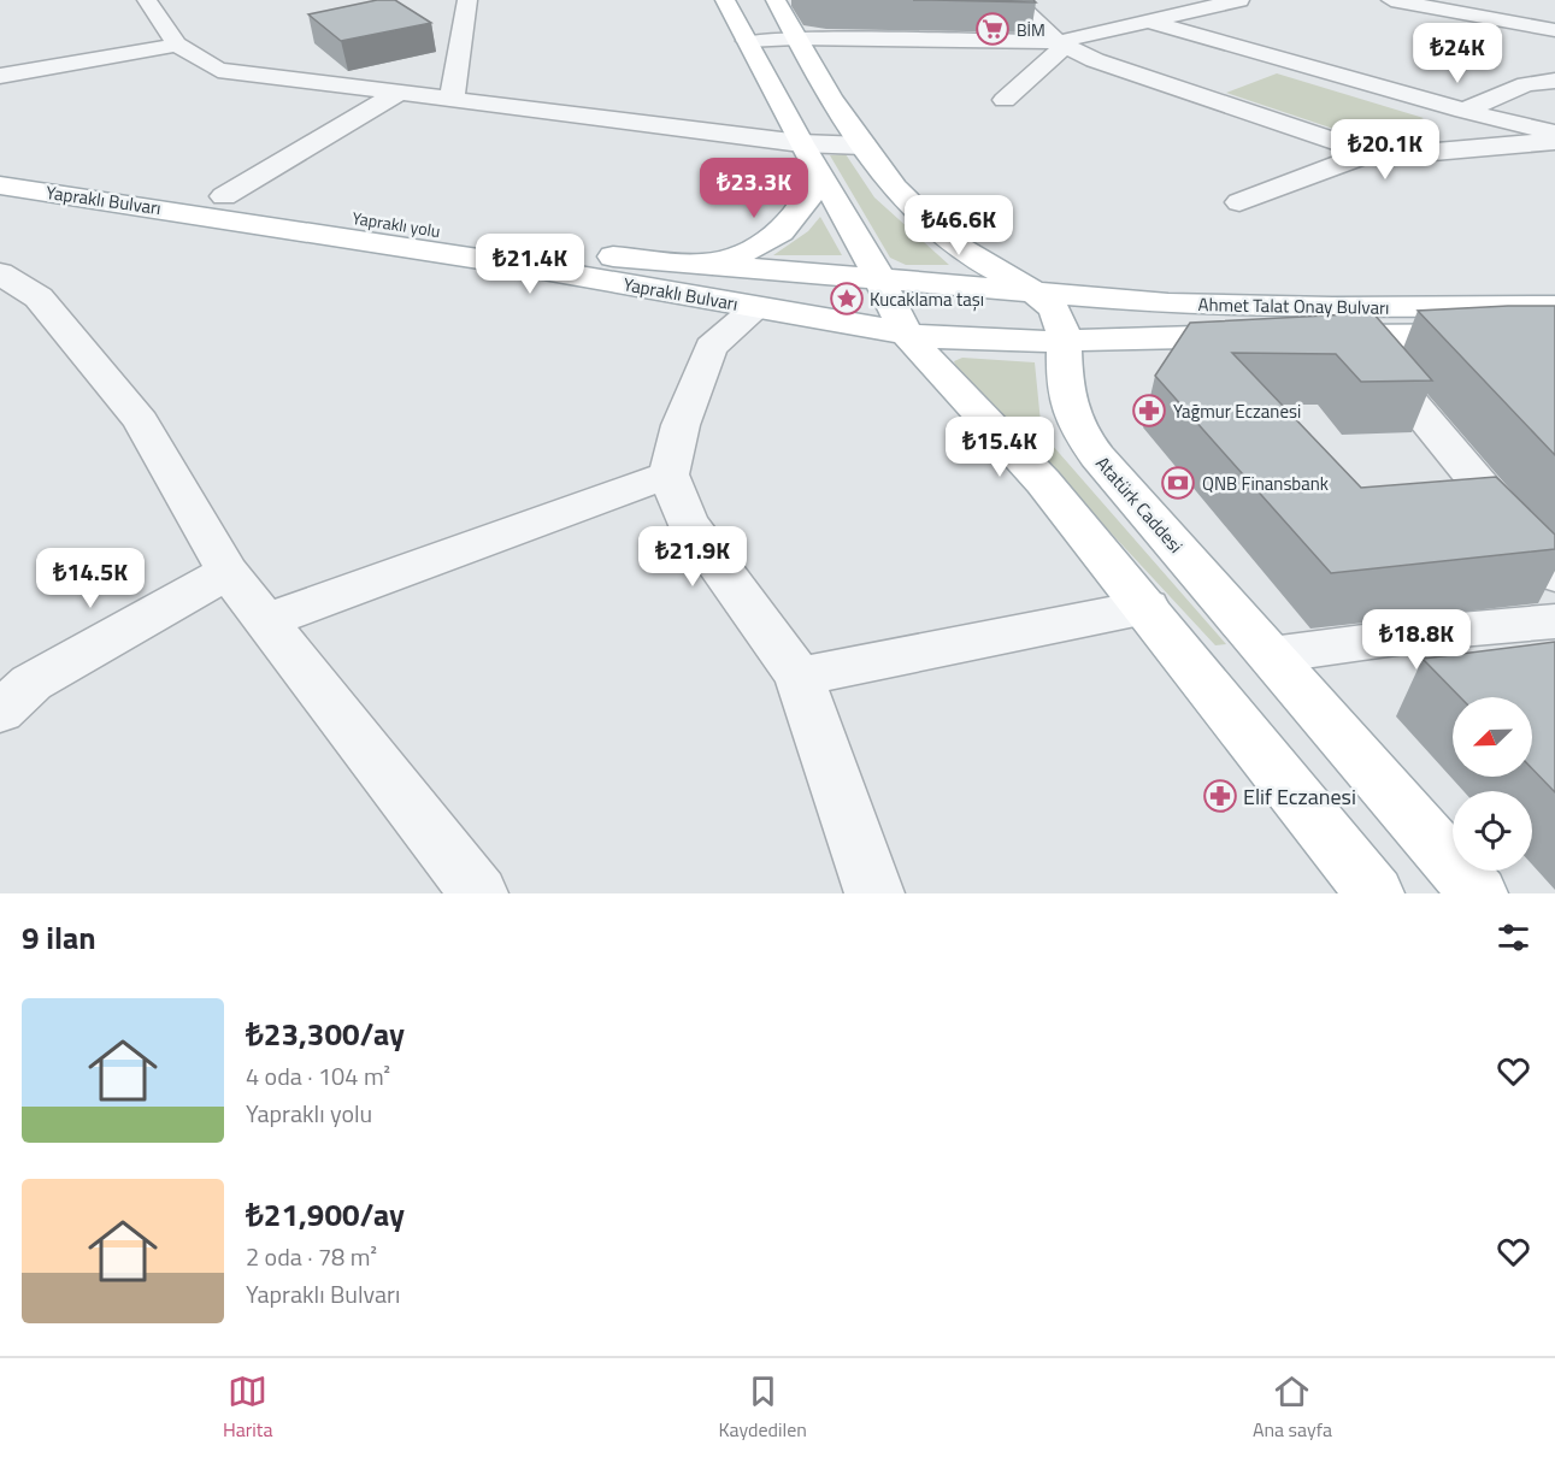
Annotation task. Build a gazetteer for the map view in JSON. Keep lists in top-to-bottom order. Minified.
{"streets":{"main road":["Yapraklı Bulvarı","Yapraklı yolu","Ahmet Talat Onay Bulvarı","Atatürk Caddesi"]},"crossings":[["Yapraklı Bulvarı","Ahmet Talat Onay Bulvarı"],["Yapraklı Bulvarı","Atatürk Caddesi"],["Ahmet Talat Onay Bulvarı","Atatürk Caddesi"]],"places":{"supermarket":["BİM"],"place":["Kucaklama taşı"],"pharmacy":["Yağmur Eczanesi","Elif Eczanesi"],"bank":["QNB Finansbank"]},"north":"bottom left","page":{"price":["₺24K","₺20.1K","₺23.3K","₺46.6K","₺21.4K","₺15.4K","₺21.9K","₺14.5K","₺18.8K"],"heading":"9 ilan","list":[{"name":"₺23,300/ay","note":"4 oda · 104 m² · Yapraklı yolu"},{"name":"₺21,900/ay","note":"2 oda · 78 m² · Yapraklı Bulvarı"}],"tabs":["Harita","Kaydedilen","Ana sayfa"]}}
